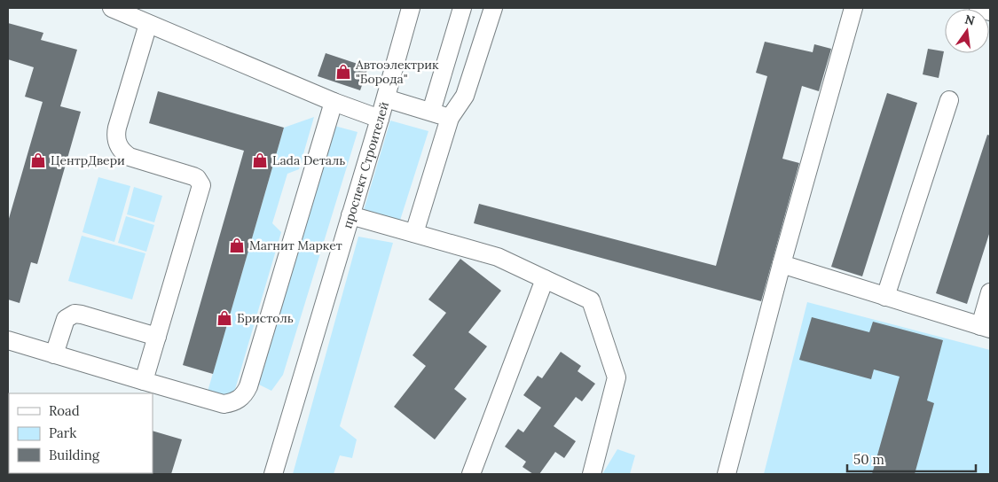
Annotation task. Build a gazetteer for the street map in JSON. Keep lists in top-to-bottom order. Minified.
{"streets":{"street":["проспект Строителей"]},"places":{"shop":["Автоэлектрик \"Борода\"","ЦентрДвери","Lada Dеталь","Магнит Маркет","Бристоль"]},"legend":["Road","Park","Building"],"scale_bar":"50 m","north":"top"}
